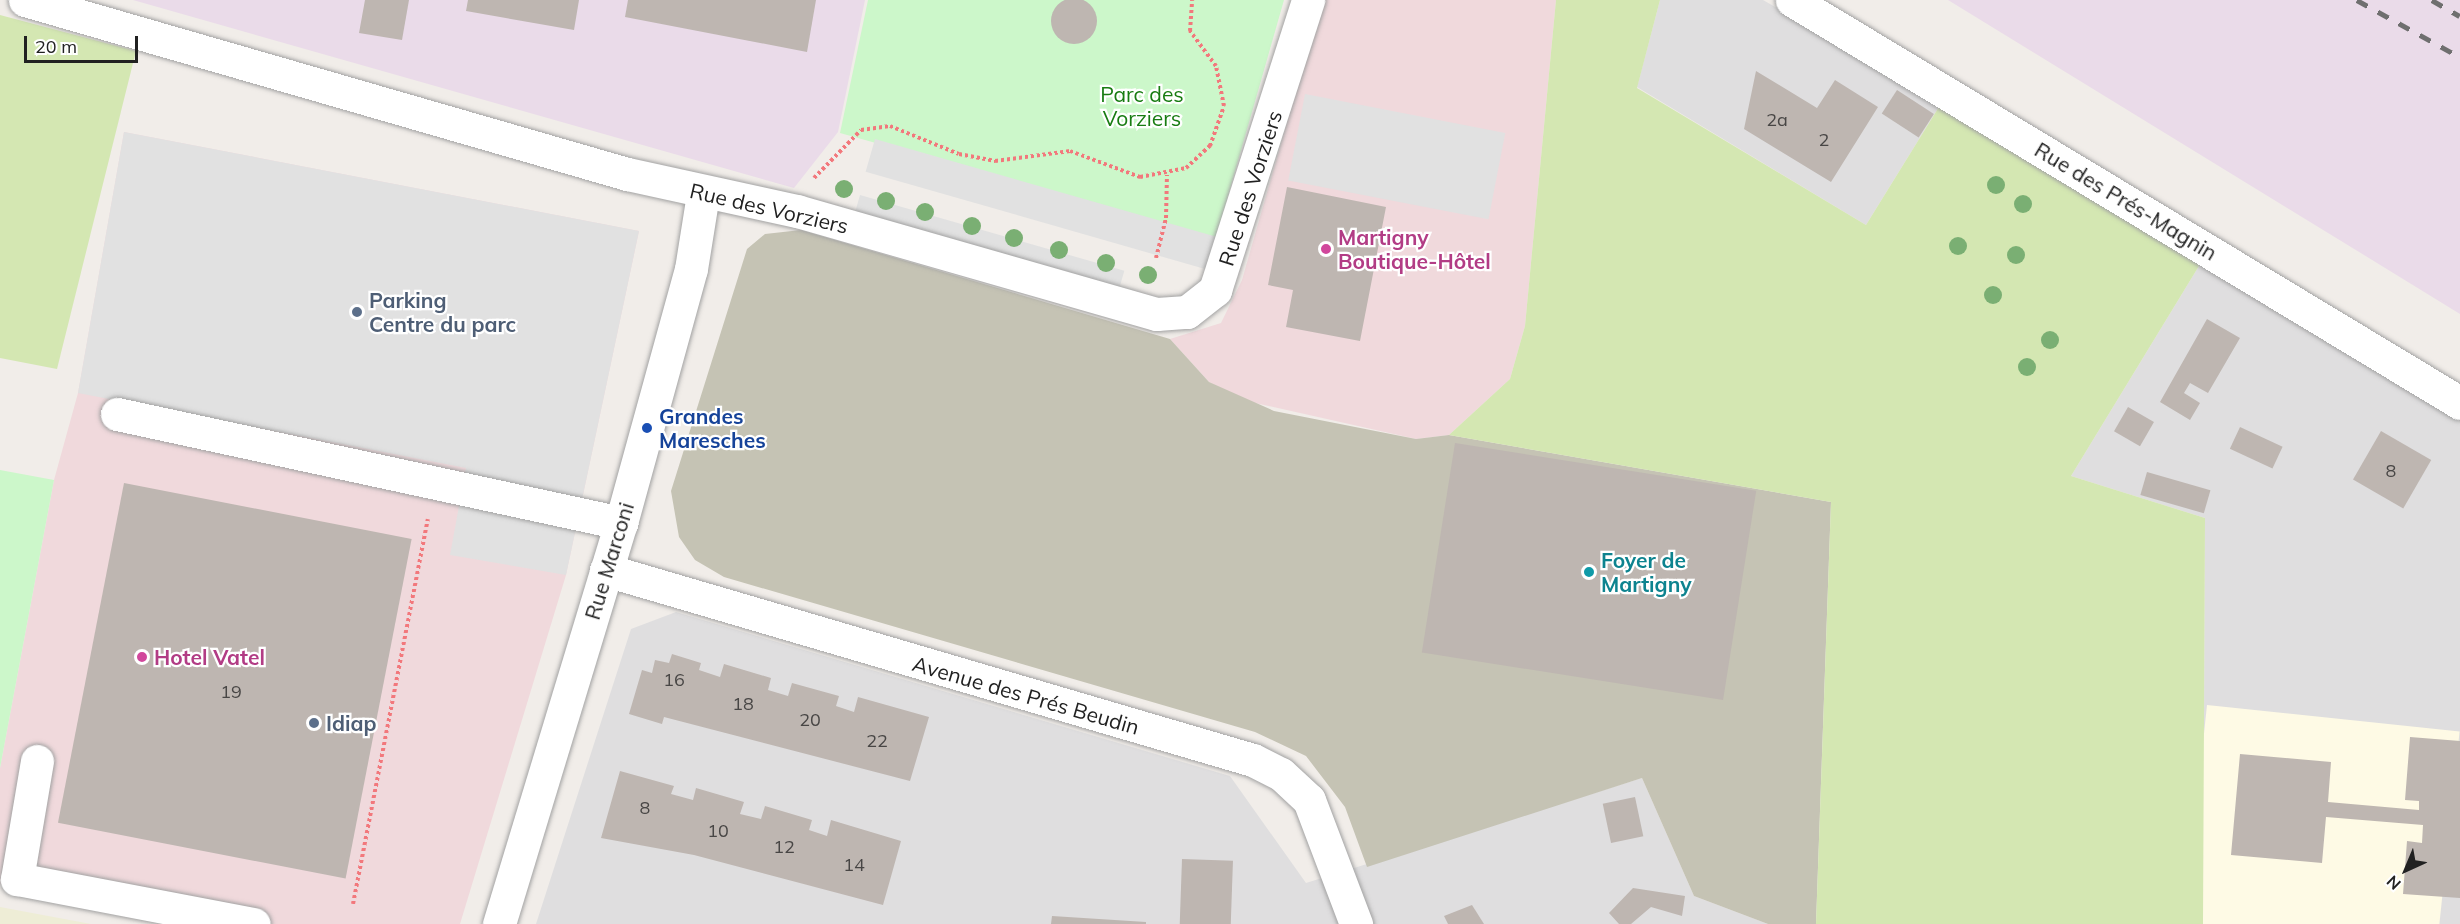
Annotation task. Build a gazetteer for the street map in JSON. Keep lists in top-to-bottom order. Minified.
{"streets":{"street":["Rue des Vorziers","Rue des Prés-Magnin","Rue Marconi","Avenue des Prés Beudin"]},"crossings":[["Rue des Vorziers","Rue Marconi"],["Rue Marconi","Avenue des Prés Beudin"]],"parks":["Parc des Vorziers"],"places":["Martigny Boutique-Hôtel","Parking Centre du parc","Grandes Maresches","Foyer de Martigny","Hotel Vatel","Idiap"],"house_numbers":["2a","2","8","16","19","18","20","22","8","10","12","14"],"scale_bar":"20 m","north":"bottom left"}
